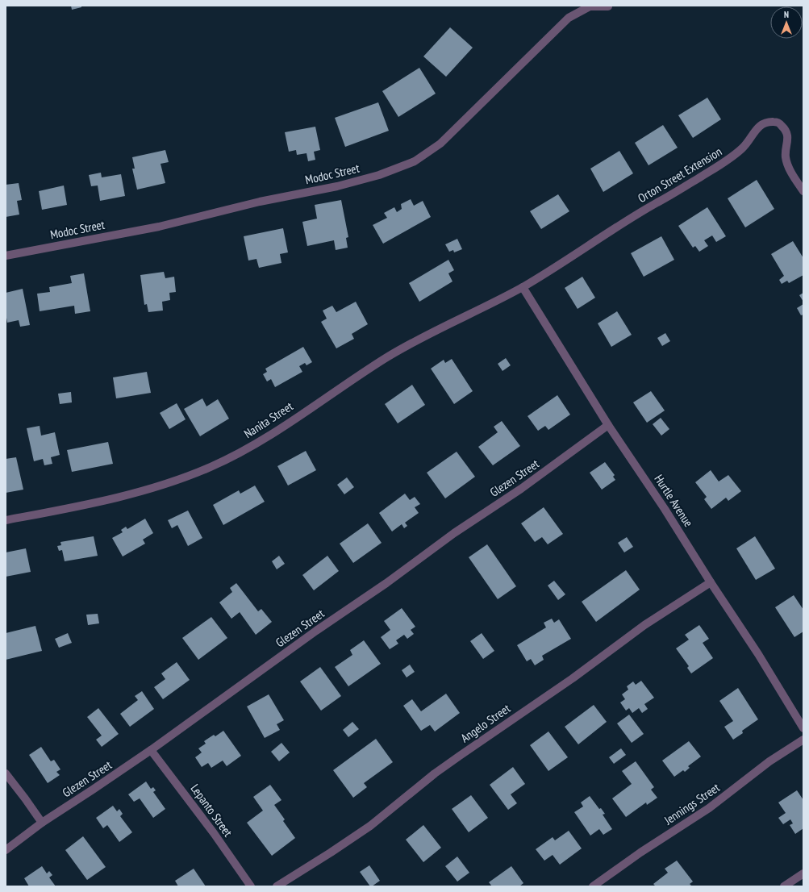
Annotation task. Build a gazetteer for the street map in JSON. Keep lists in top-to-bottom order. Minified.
{"streets":{"street":["Modoc Street","Orton Street Extension","Nanita Street","Glezen Street","Hurtle Avenue","Angelo Street","Jennings Street","Lepanto Street"]},"crossings":[["Orton Street Extension","Nanita Street"],["Orton Street Extension","Hurtle Avenue"],["Nanita Street","Hurtle Avenue"],["Glezen Street","Hurtle Avenue"],["Glezen Street","Lepanto Street"],["Hurtle Avenue","Angelo Street"]],"north":"top"}
